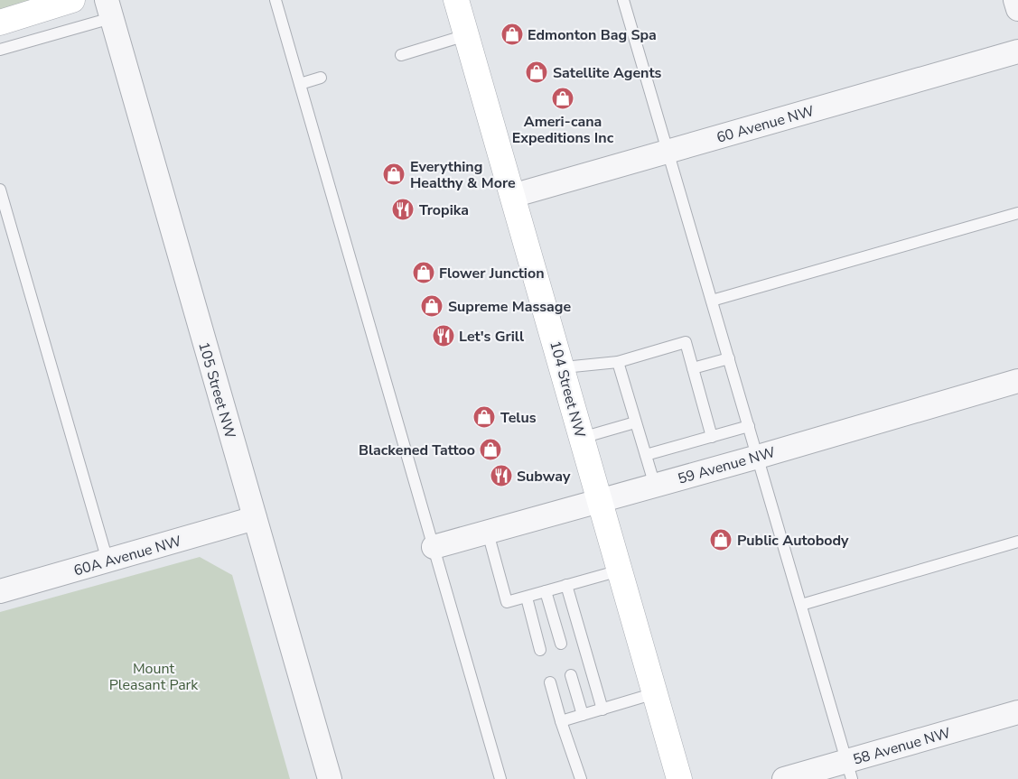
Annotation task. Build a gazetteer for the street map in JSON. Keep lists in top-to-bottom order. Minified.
{"streets":{"main road":["104 Street NW"],"street":["60 Avenue NW","105 Street NW","59 Avenue NW","60A Avenue NW","58 Avenue NW"]},"crossings":[["60 Avenue NW","104 Street NW"],["104 Street NW","59 Avenue NW"],["105 Street NW","60A Avenue NW"]],"parks":["Mount Pleasant Park"],"places":{"shop":["Edmonton Bag Spa","Satellite Agents","Ameri-cana Expeditions Inc","Everything Healthy & More","Flower Junction","Supreme Massage","Telus","Blackened Tattoo","Public Autobody"],"restaurant":["Tropika","Let's Grill","Subway"]}}
